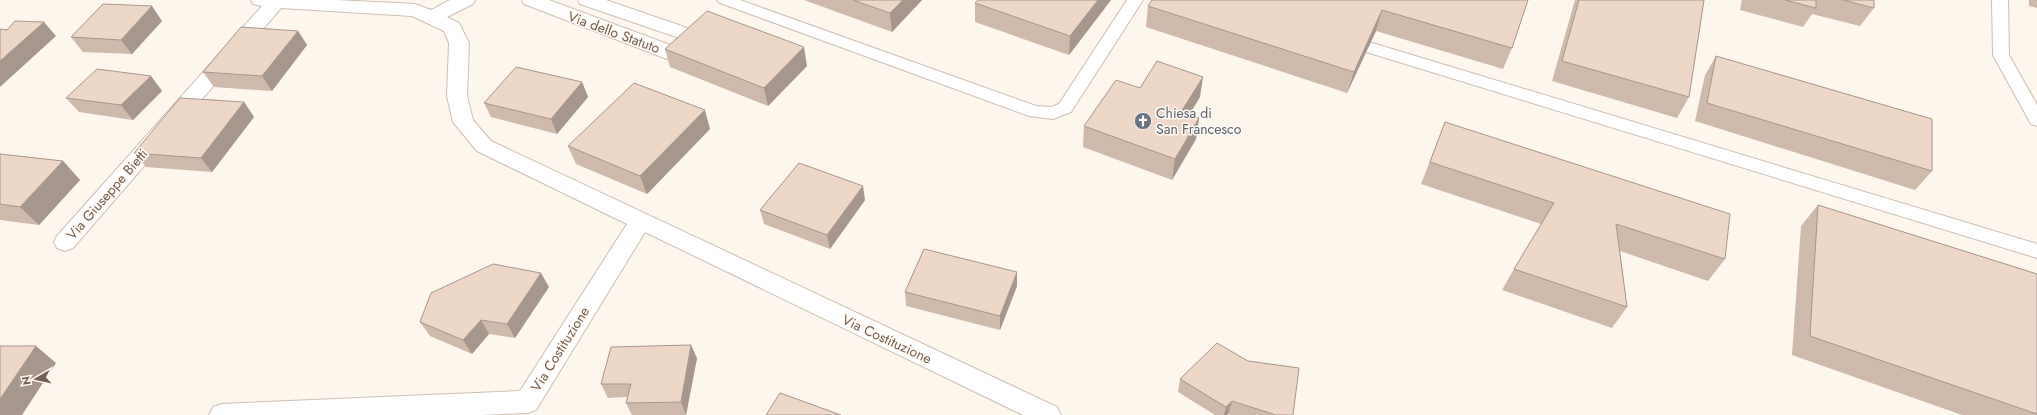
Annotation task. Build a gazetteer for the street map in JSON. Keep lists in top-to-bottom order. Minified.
{"streets":{"street":["Via dello Statuto","Via Giuseppe Bietti","Via Costituzione"]},"places":{"church":["Chiesa di San Francesco"]},"north":"left"}
